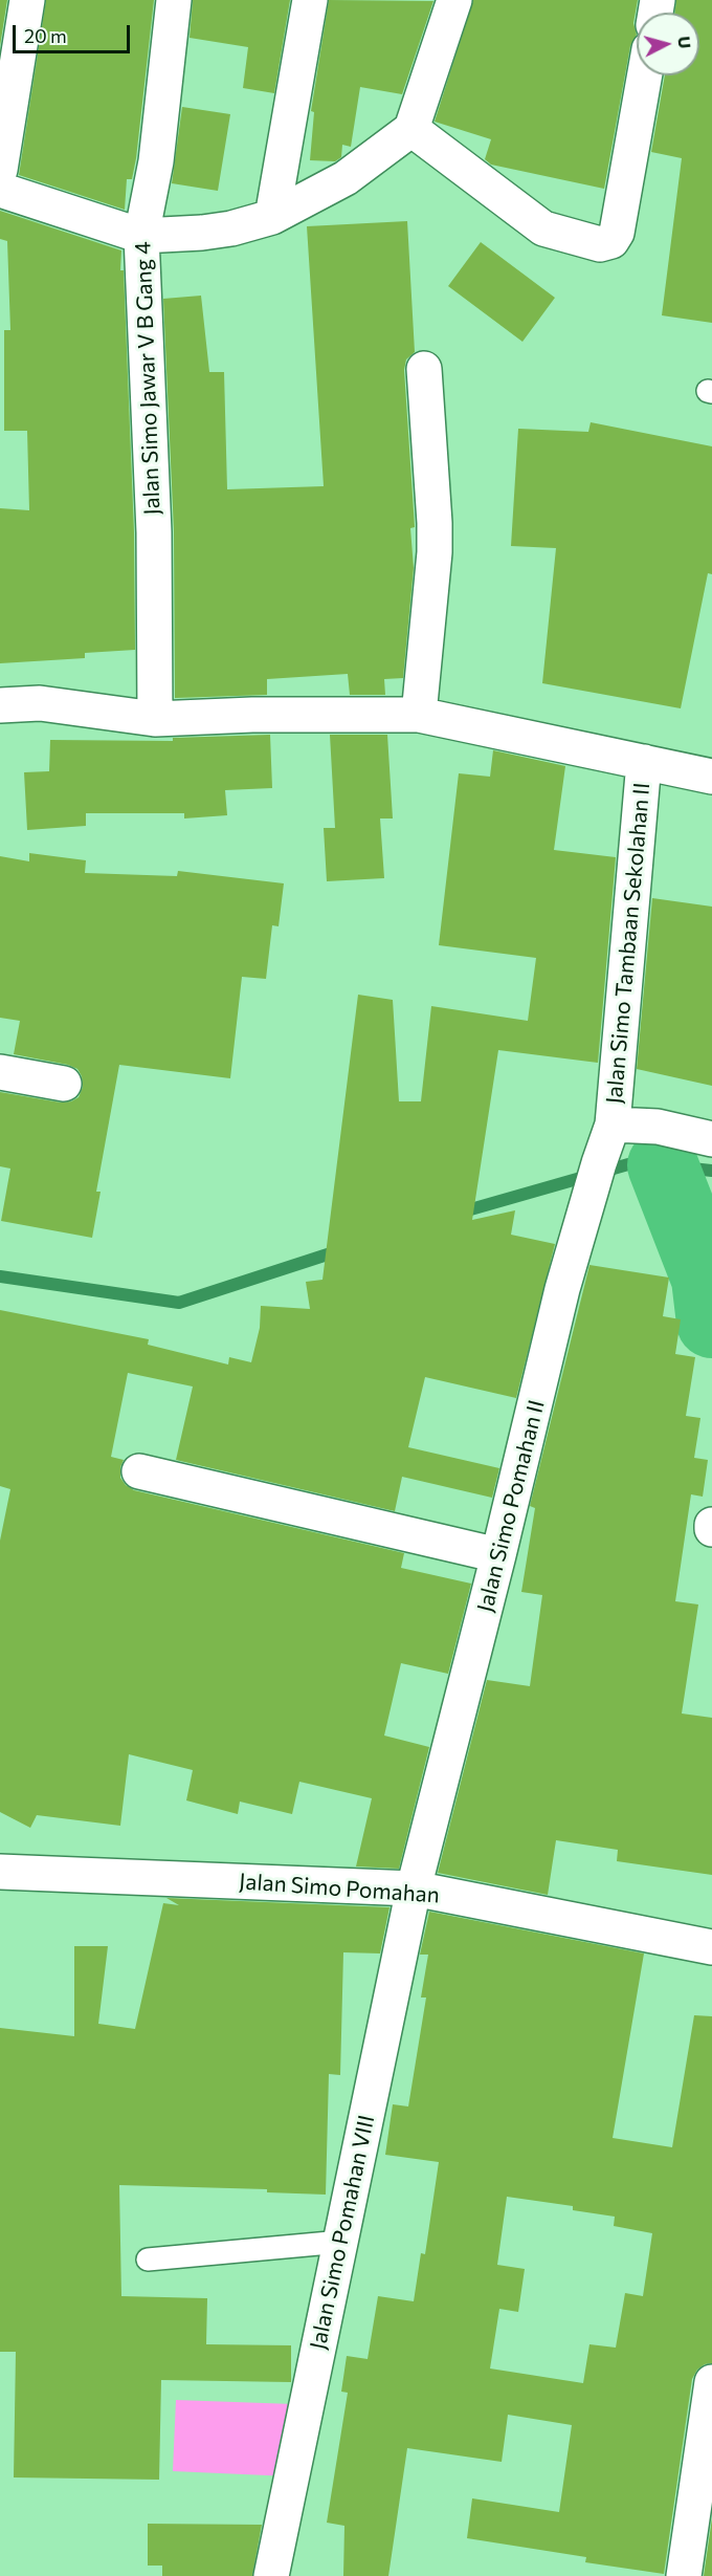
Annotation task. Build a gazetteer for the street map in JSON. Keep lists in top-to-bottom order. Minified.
{"streets":{"street":["Jalan Simo Jawar V B Gang 4","Jalan Simo Tambaan Sekolahan II","Jalan Simo Pomahan II","Jalan Simo Pomahan","Jalan Simo Pomahan VIII"]},"crossings":[["Jalan Simo Tambaan Sekolahan II","Jalan Simo Pomahan II"],["Jalan Simo Pomahan II","Jalan Simo Pomahan"],["Jalan Simo Pomahan II","Jalan Simo Pomahan VIII"],["Jalan Simo Pomahan","Jalan Simo Pomahan VIII"]],"scale_bar":"20 m","north":"right"}
